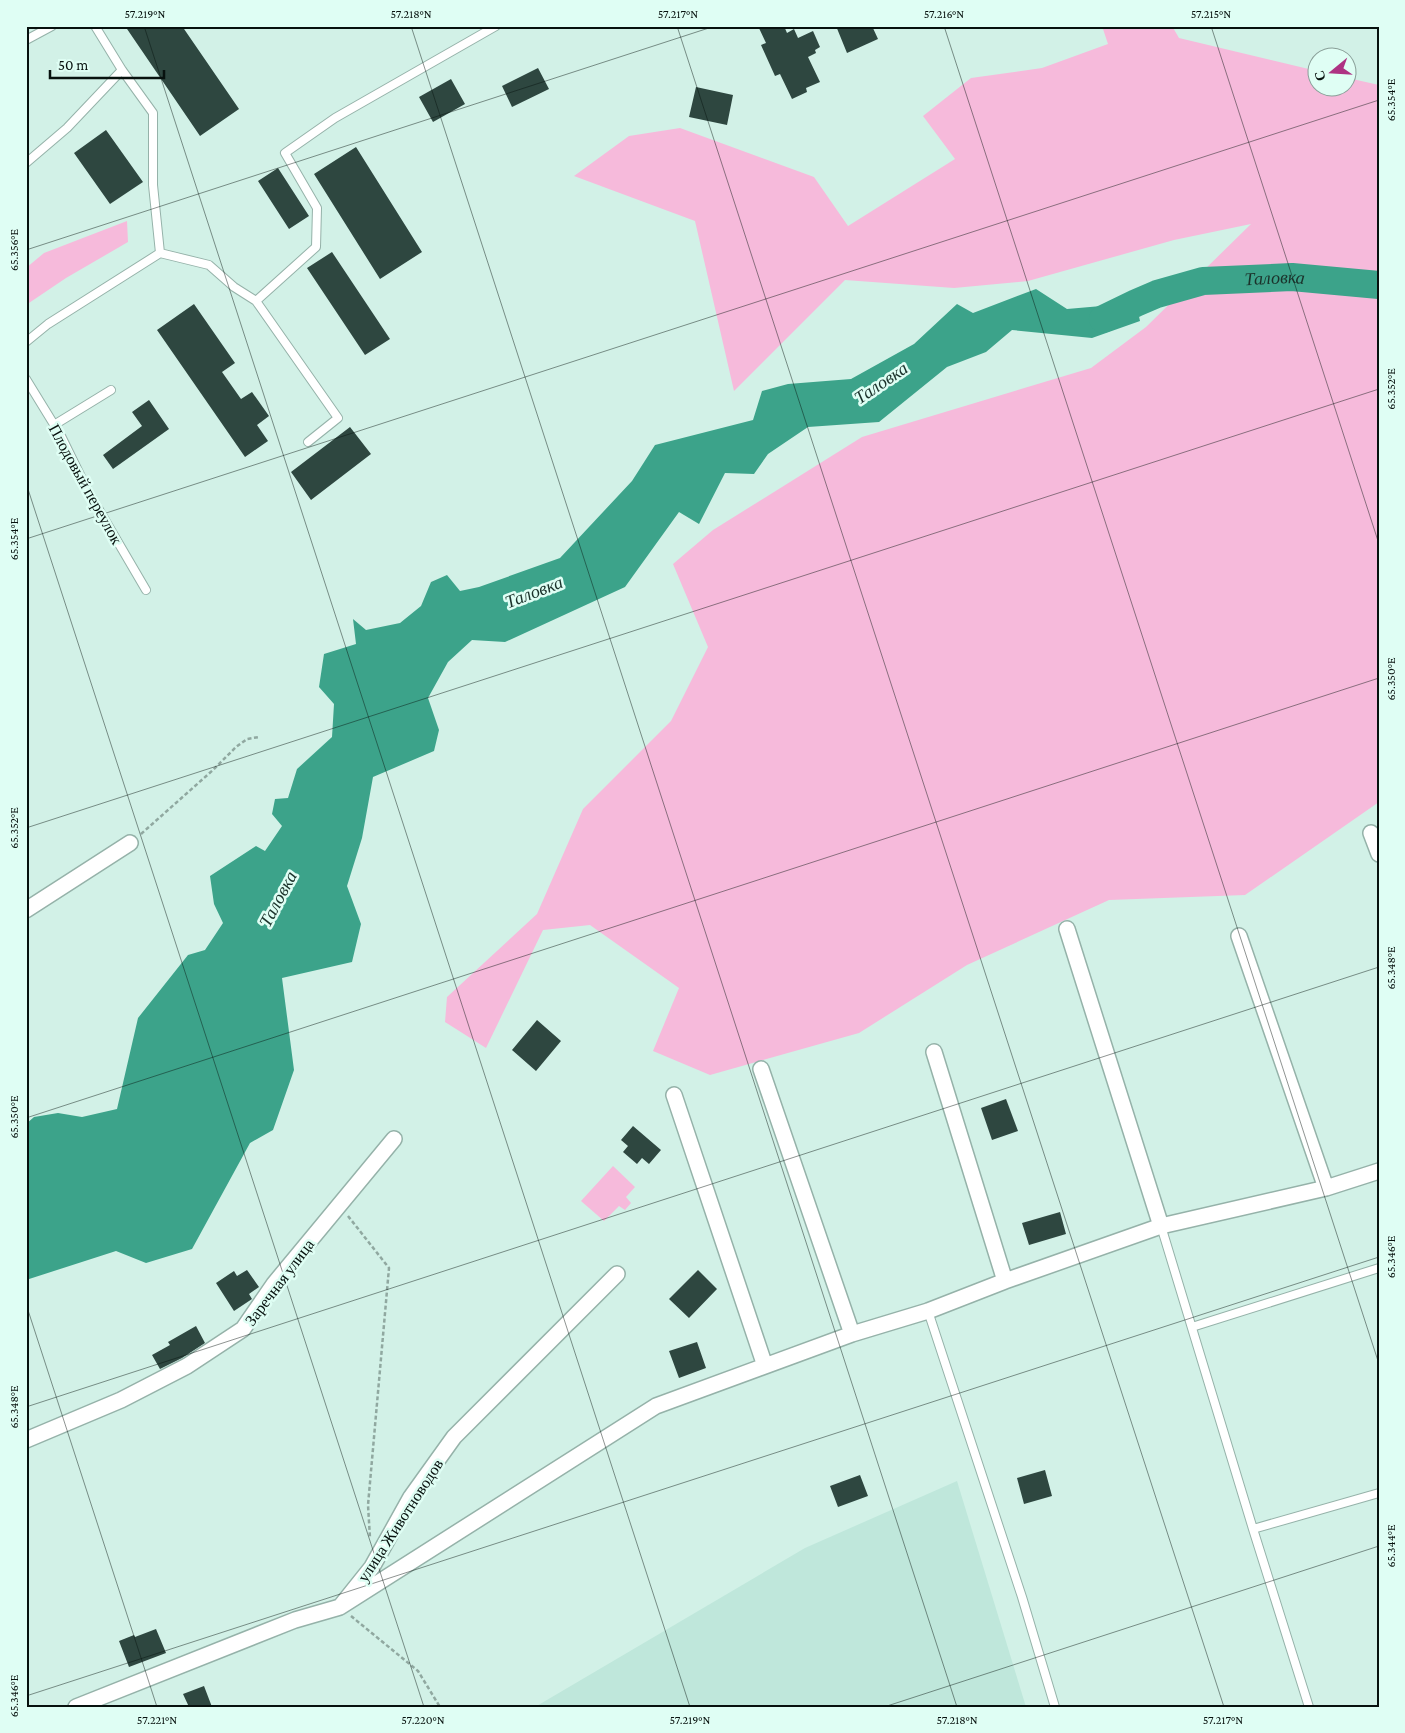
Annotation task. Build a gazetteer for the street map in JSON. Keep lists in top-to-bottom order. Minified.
{"streets":{"street":["Заречная улица","улица Животноводов"],"lane":["Плодовый переулок"]},"water":["Таловка"],"scale_bar":"50 m","north":"left","coordinates":["57.219°N","57.218°N","57.217°N","57.216°N","57.215°N","65.354°E","65.356°E","65.352°E","65.350°E","65.348°E","65.346°E","65.344°E","57.221°N","57.220°N"]}
